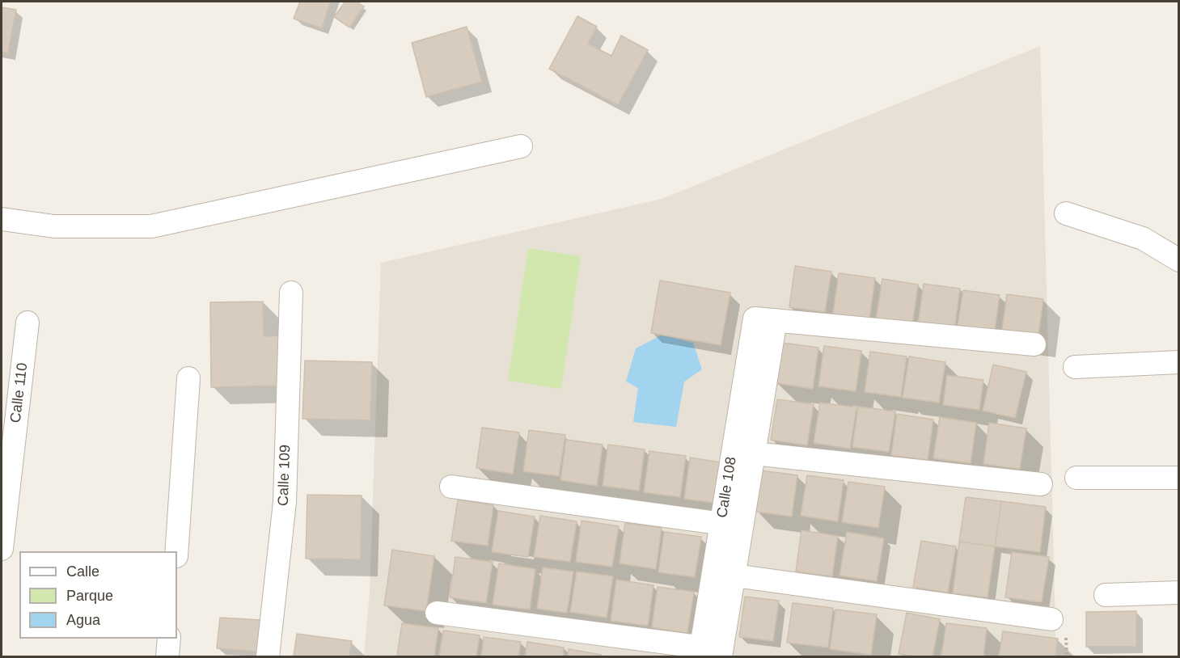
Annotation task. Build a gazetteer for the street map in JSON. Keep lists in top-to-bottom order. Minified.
{"streets":{"street":["Calle 110","Calle 109","Calle 108"]},"legend":["Calle","Parque","Agua"]}
